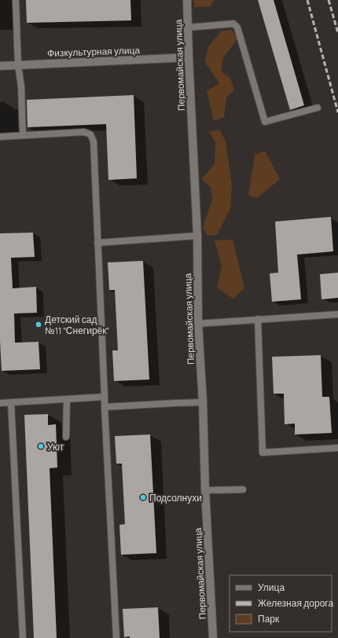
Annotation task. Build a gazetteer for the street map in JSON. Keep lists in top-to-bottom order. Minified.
{"streets":{"main road":["Физкультурная улица","Первомайская улица"]},"crossings":[["Физкультурная улица","Первомайская улица"]],"places":["Детский сад №11 \"Снегирёк\"","Уют","Подсолнухи"],"legend":["Улица","Железная дорога","Парк"]}
